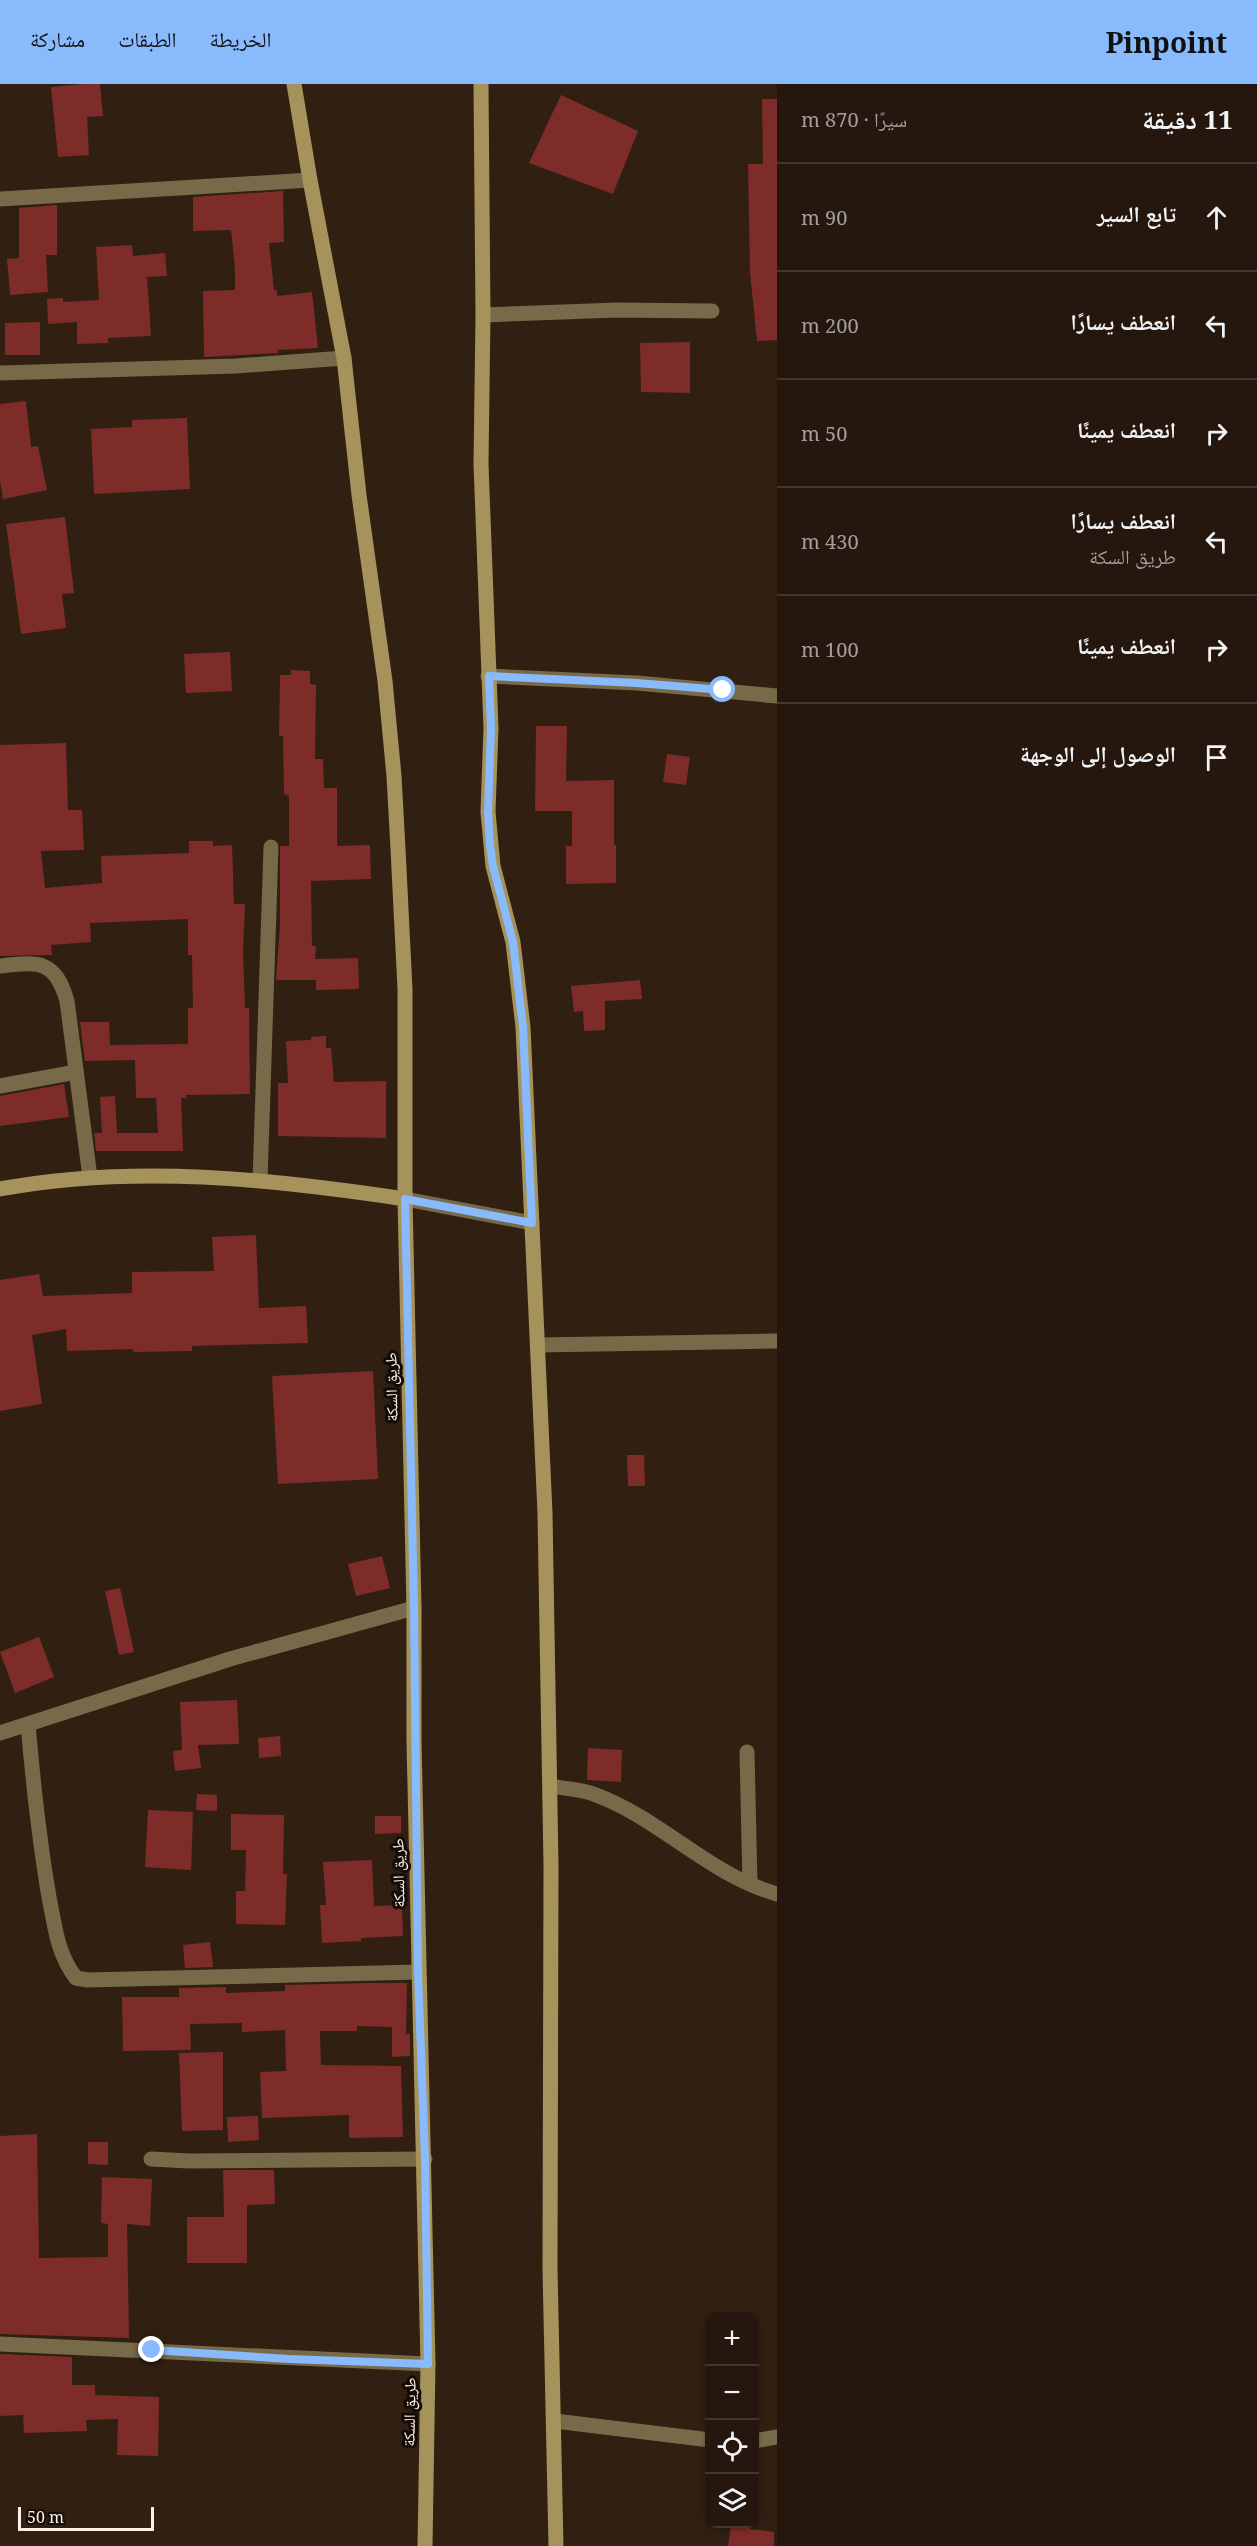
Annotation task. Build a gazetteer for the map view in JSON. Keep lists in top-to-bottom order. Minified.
{"streets":{"main road":["طريق السكة"]},"scale_bar":"50 m","page":{"header":"Pinpoint","nav":["الخريطة","الطبقات","مشاركة"],"heading":["11 دقيقة","سيرًا · 870 m"],"list":[["تابع السير","90 m"],["انعطف يسارًا","200 m"],["انعطف يمينًا","50 m"],["انعطف يسارًا","طريق السكة","430 m"],["انعطف يمينًا","100 m"],"الوصول إلى الوجهة"],"map_buttons":["+","−"],"scale":"50 m"}}
